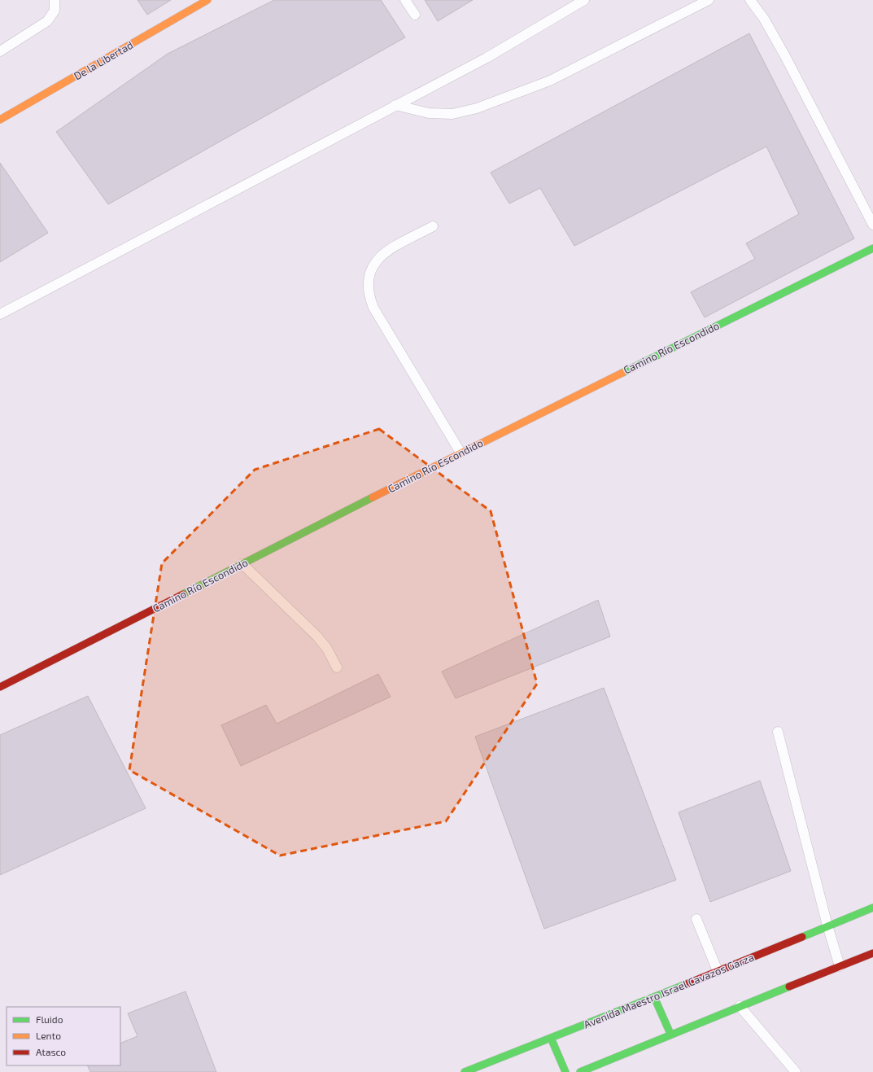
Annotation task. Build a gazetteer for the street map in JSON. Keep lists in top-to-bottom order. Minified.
{"streets":{"street":["De la Libertad","Camino Río Escondido","Avenida Maestro Israel Cavazos Garza"]},"legend":["Fluido","Lento","Atasco"]}
